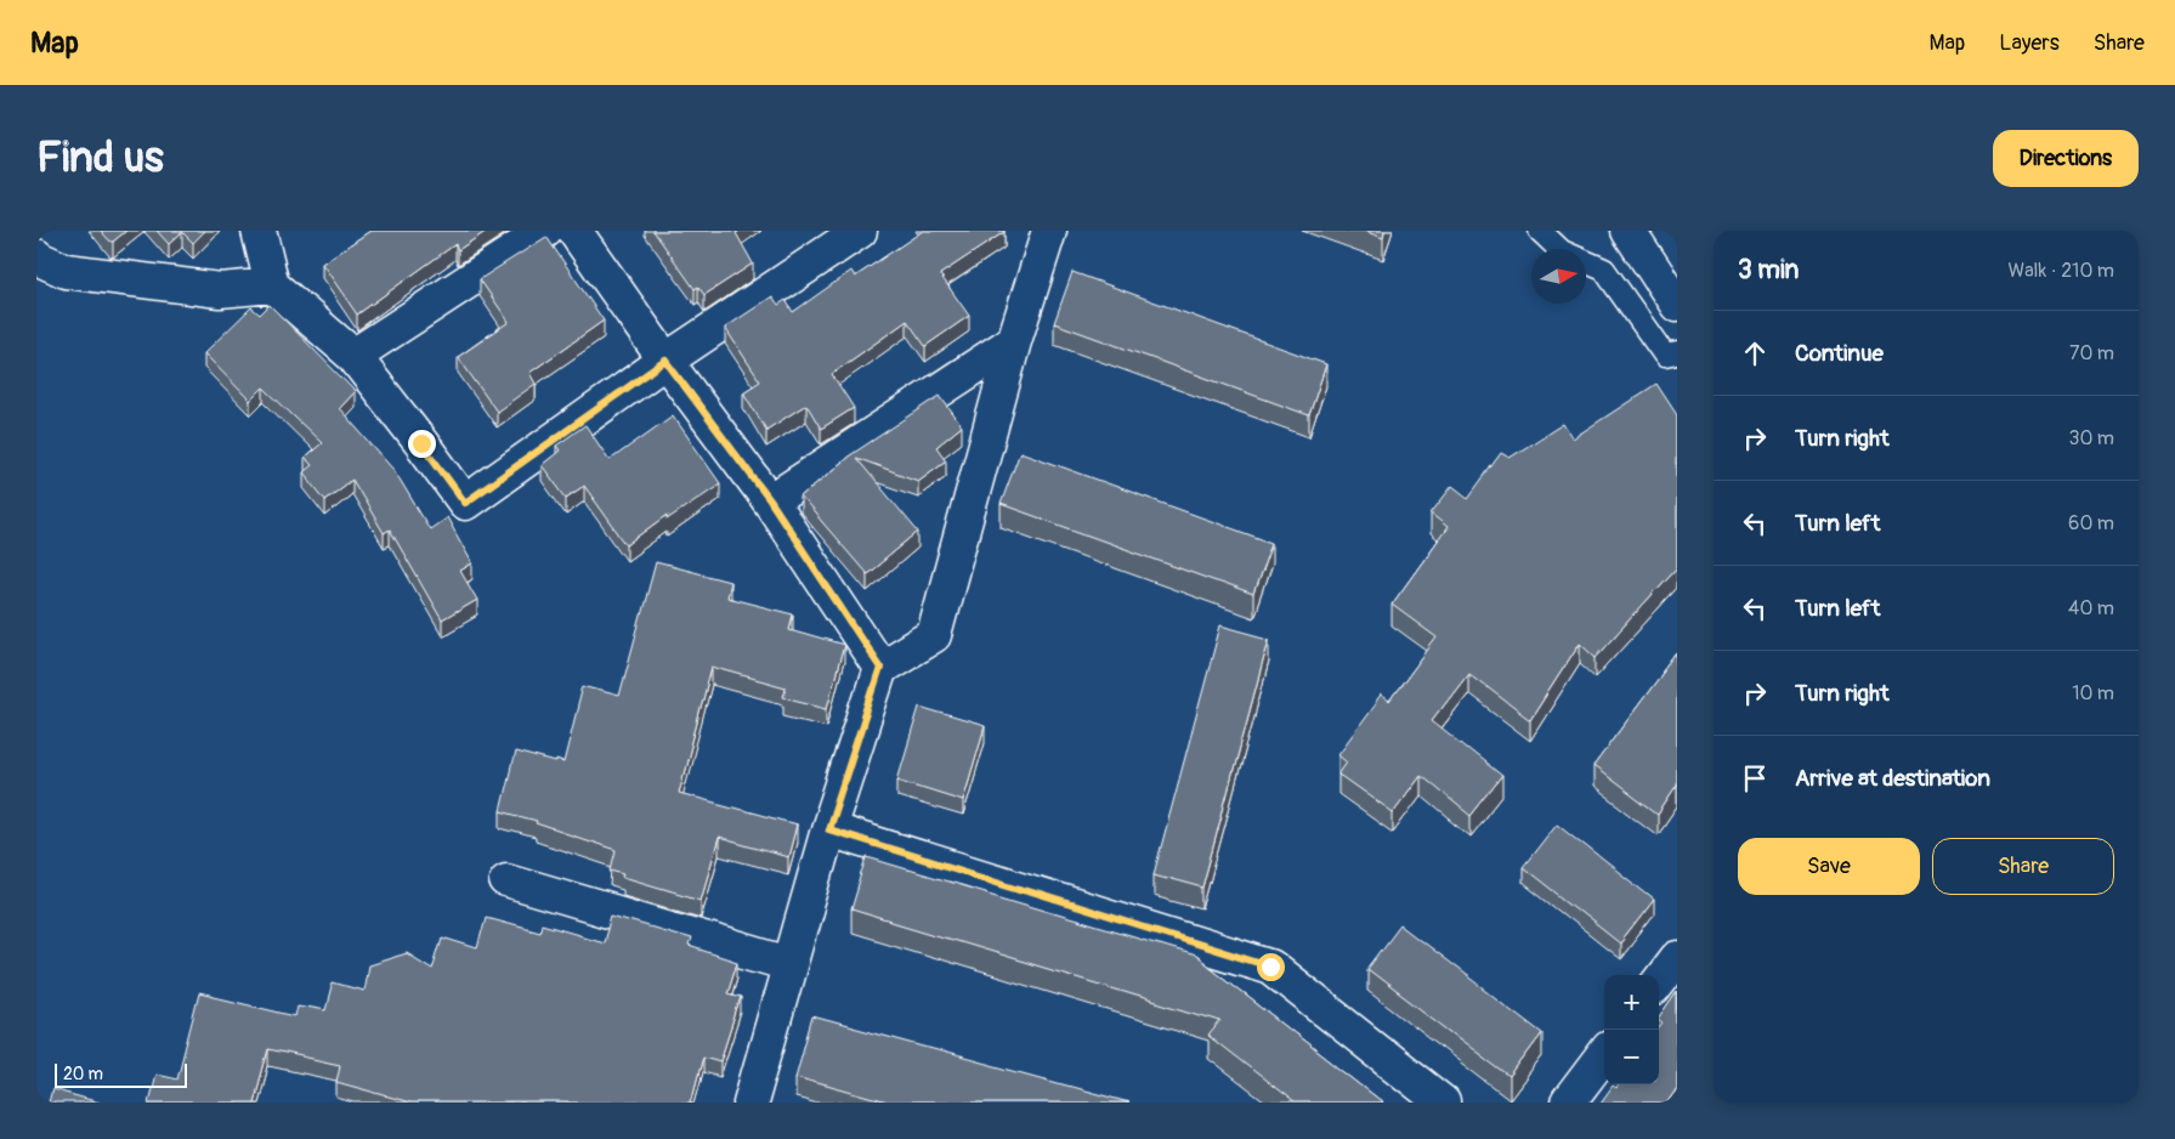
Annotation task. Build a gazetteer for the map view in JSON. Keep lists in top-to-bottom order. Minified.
{"scale_bar":"20 m","north":"right","page":{"header":"Map","nav":["Map","Layers","Share"],"buttons":["Directions",["Save","Share"]],"title":"Find us","heading":["3 min","Walk · 210 m"],"list":[["Continue","70 m"],["Turn right","30 m"],["Turn left","60 m"],["Turn left","40 m"],["Turn right","10 m"],"Arrive at destination"],"map_buttons":["+","−"],"scale":"20 m"}}
